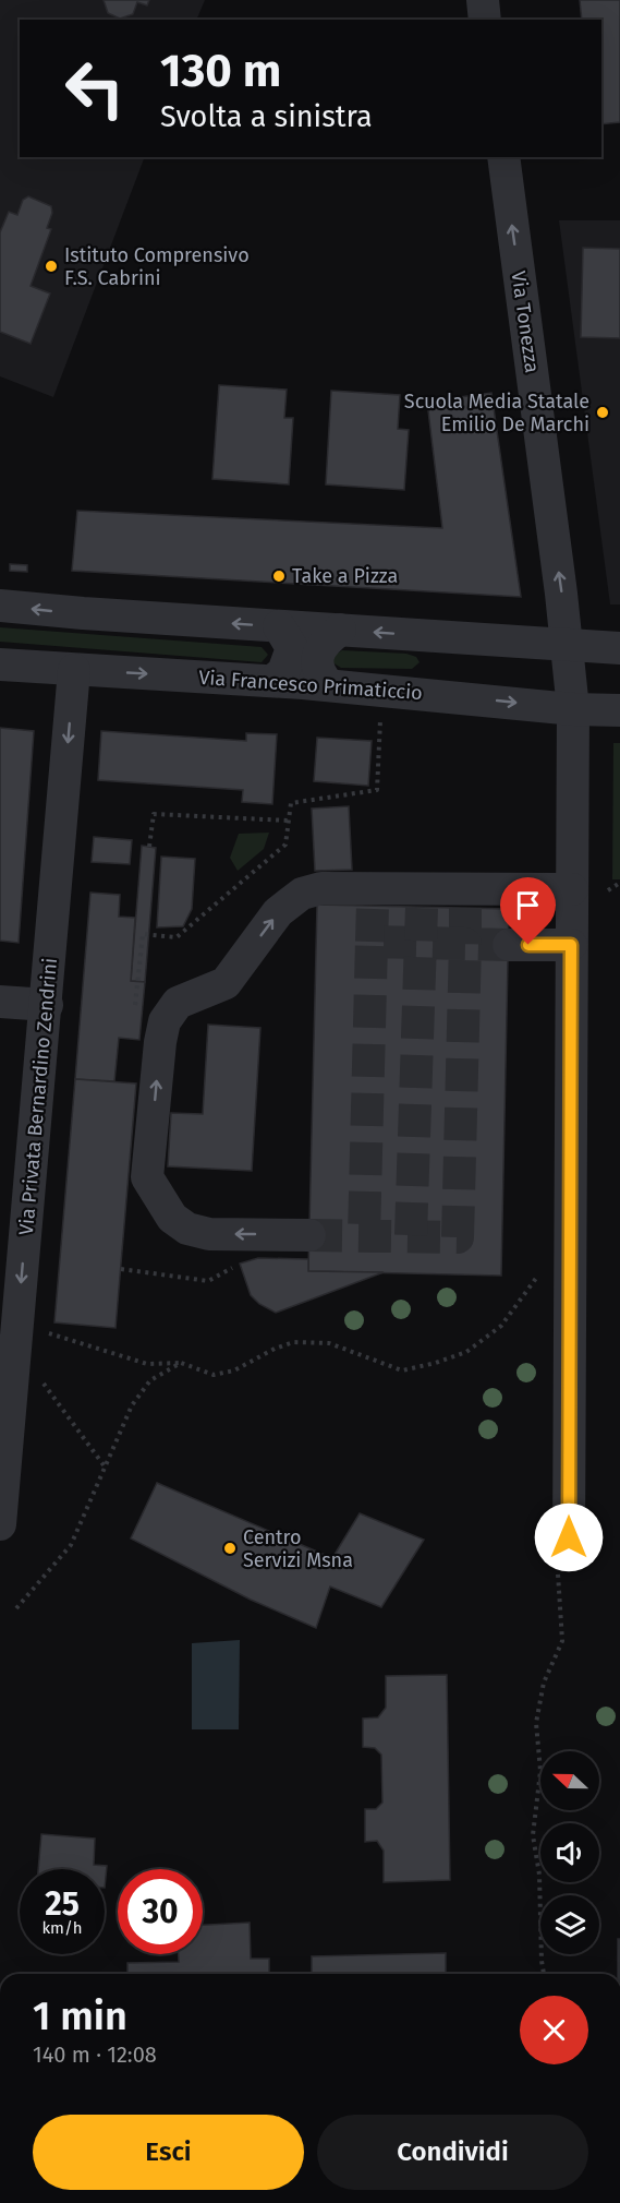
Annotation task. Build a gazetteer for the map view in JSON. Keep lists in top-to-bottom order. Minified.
{"streets":{"street":["Via Tonezza","Via Francesco Primaticcio","Via Privata Bernardino Zendrini"]},"crossings":[["Via Tonezza","Via Francesco Primaticcio"],["Via Francesco Primaticcio","Via Privata Bernardino Zendrini"]],"one_way":["Via Tonezza","Via Privata Bernardino Zendrini"],"places":["Istituto Comprensivo F.S. Cabrini","Scuola Media Statale Emilio De Marchi","Take a Pizza","Centro Servizi Msna"],"north":"left","page":{"turn":["130 m","Svolta a sinistra"],"speed":"25 km/h","limit":"30","heading":["1 min","140 m · 12:08"],"buttons":["Esci","Condividi"]}}
